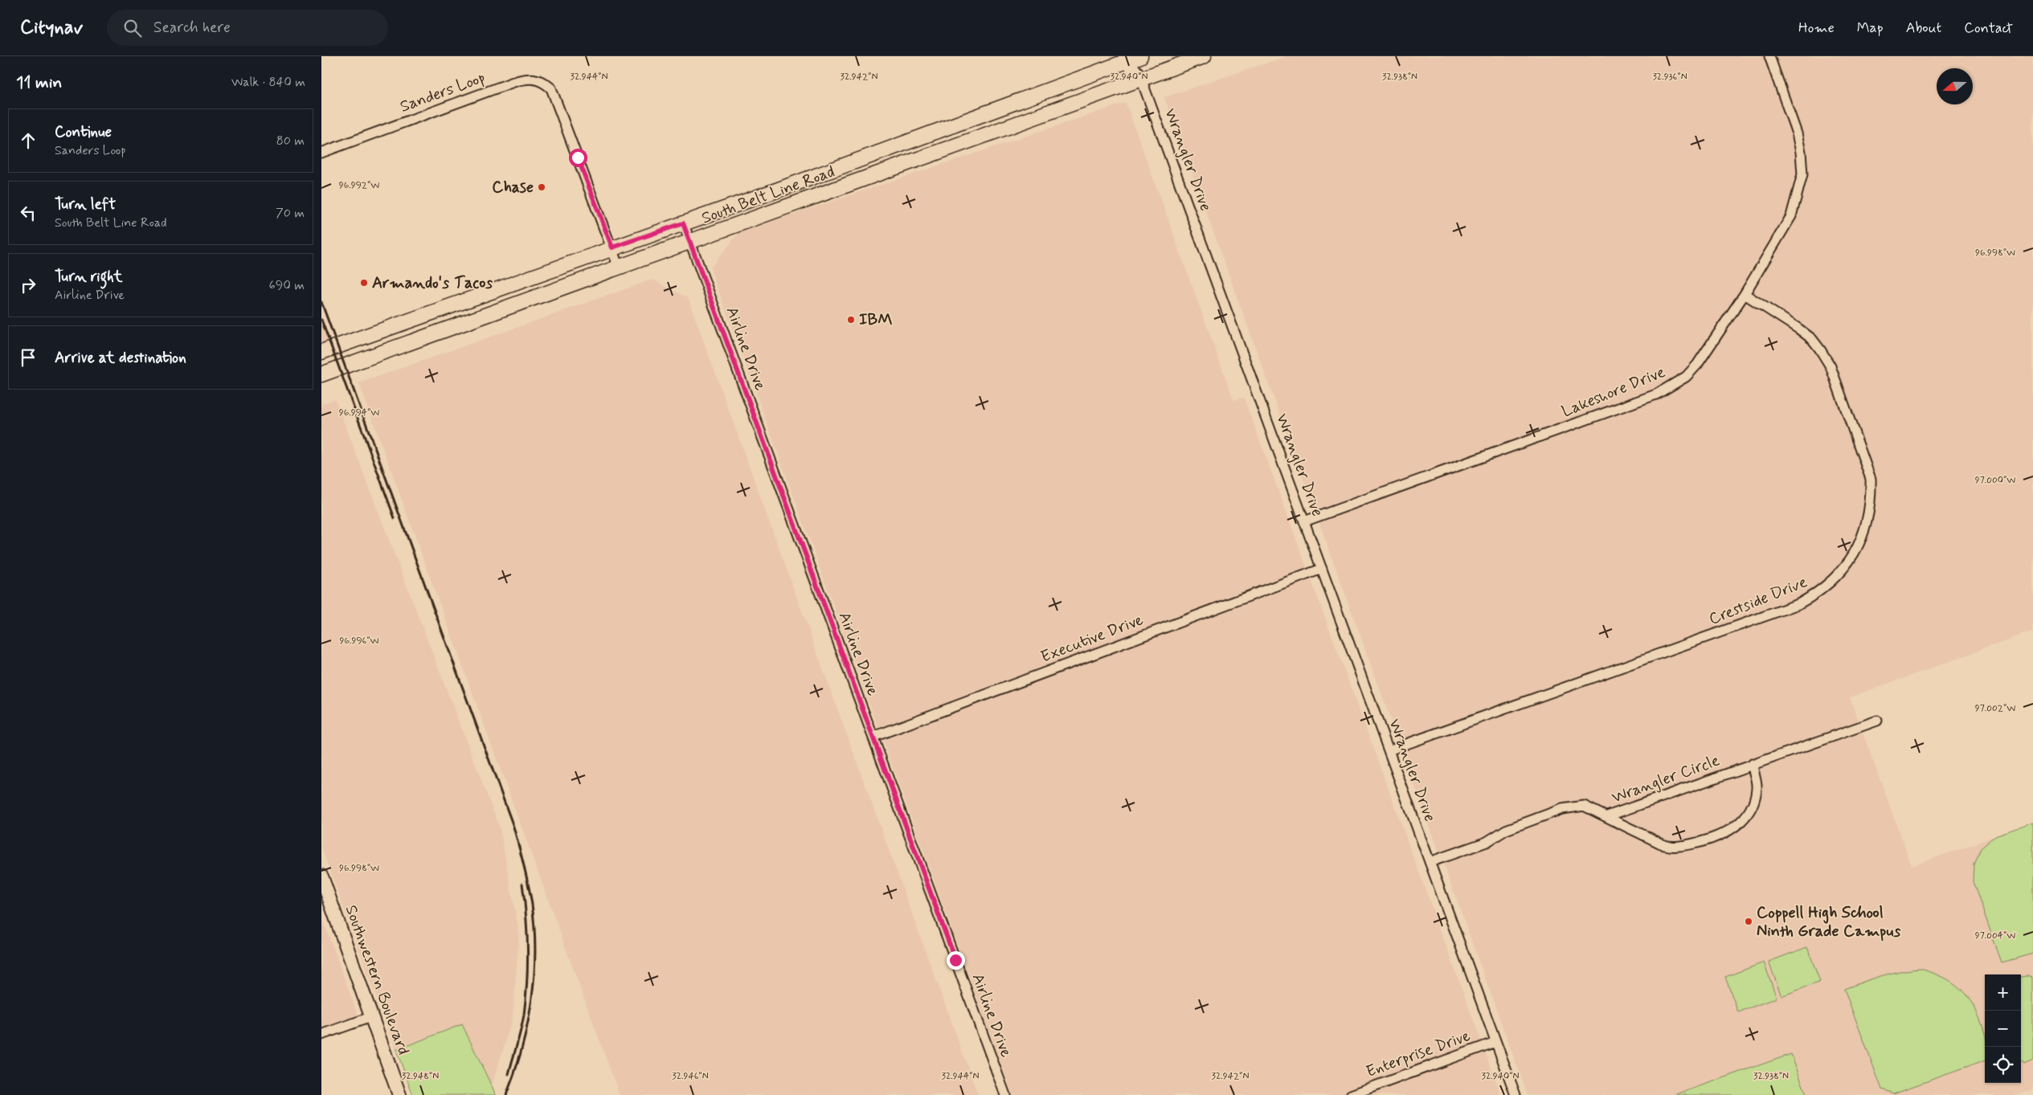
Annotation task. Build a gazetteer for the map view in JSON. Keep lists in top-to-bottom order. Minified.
{"streets":{"main road":["South Belt Line Road"],"street":["Sanders Loop","Wrangler Drive","Airline Drive","Lakeshore Drive","Crestside Drive","Executive Drive","Wrangler Circle","Southwestern Boulevard","Enterprise Drive"]},"crossings":[["Sanders Loop","South Belt Line Road"],["Wrangler Drive","South Belt Line Road"],["Wrangler Drive","Lakeshore Drive"],["Wrangler Drive","Crestside Drive"],["Wrangler Drive","Executive Drive"],["Wrangler Drive","Enterprise Drive"],["South Belt Line Road","Airline Drive"],["Airline Drive","Executive Drive"],["Lakeshore Drive","Crestside Drive"]],"places":["Chase","Armando's Tacos","IBM","Coppell High School Ninth Grade Campus"],"north":"left","page":{"header":"Citynav","search":"Search here","nav":["Home","Map","About","Contact"],"heading":["11 min","Walk · 840 m"],"list":[["Continue","Sanders Loop","80 m"],["Turn left","South Belt Line Road","70 m"],["Turn right","Airline Drive","690 m"],"Arrive at destination"],"map_buttons":["+","−"]},"coordinates":["32.944°N","32.942°N","32.940°N","32.938°N","32.936°N","96.992°W","96.998°W","96.994°W","97.000°W","96.996°W","97.002°W","97.004°W","32.948°N","32.946°N"]}
